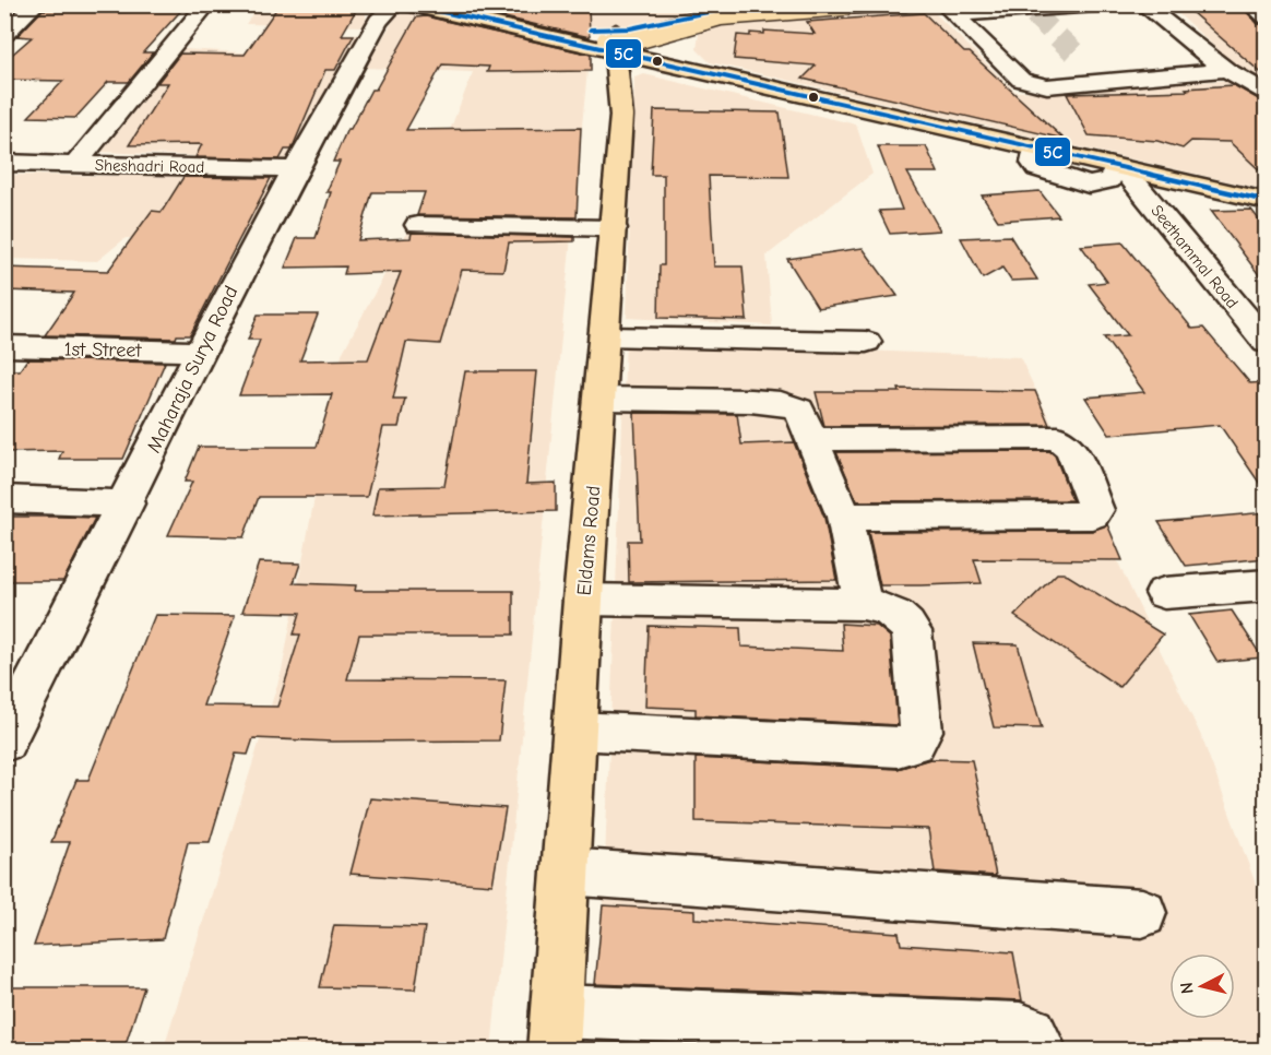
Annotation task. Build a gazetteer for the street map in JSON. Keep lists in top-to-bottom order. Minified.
{"streets":{"main road":["Eldams Road"],"street":["Sheshadri Road","Seethammal Road","1st Street","Maharaja Surya Road"]},"crossings":[["Sheshadri Road","Maharaja Surya Road"],["1st Street","Maharaja Surya Road"]],"lines":["transit line 5C"],"north":"left"}
